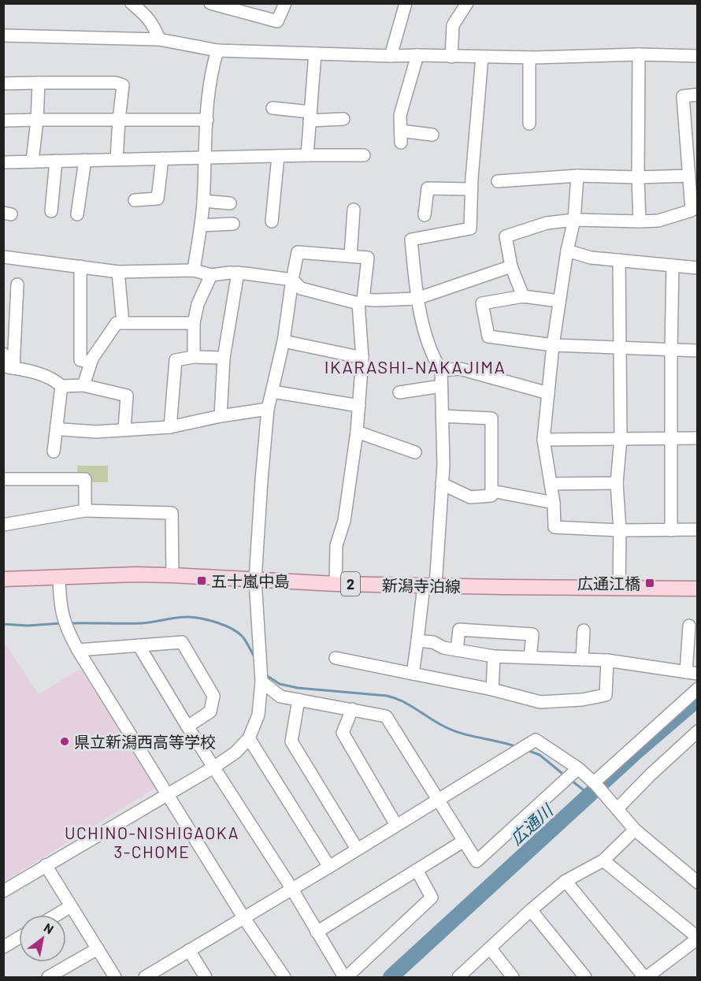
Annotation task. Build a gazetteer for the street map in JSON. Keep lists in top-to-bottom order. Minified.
{"streets":{"main road":["2","新潟寺泊線"]},"districts":["IKARASHI-NAKAJIMA","UCHINO-NISHIGAOKA 3-CHOME"],"water":["広通川"],"places":{"transit":["五十嵐中島","広通江橋"],"other":["県立新潟西高等学校"]},"north":"top right"}
